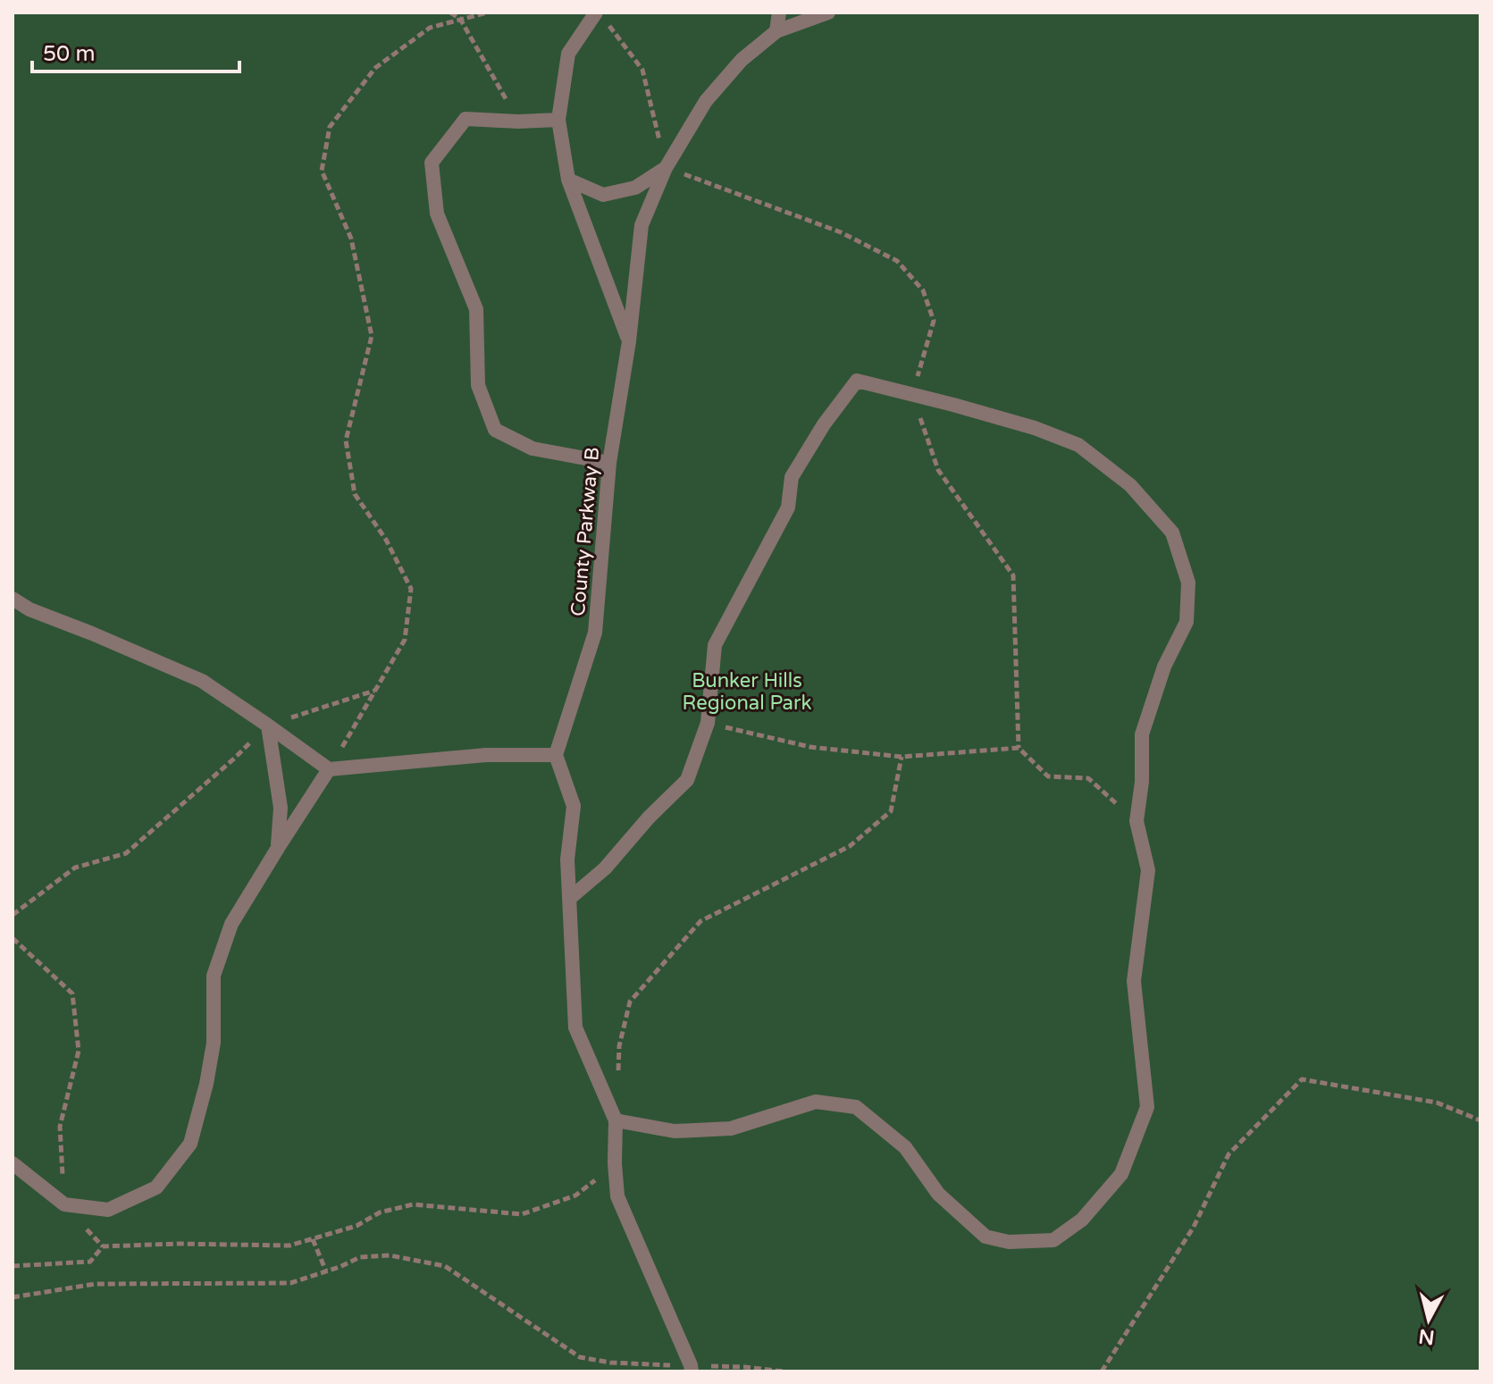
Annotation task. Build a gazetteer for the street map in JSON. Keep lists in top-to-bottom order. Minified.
{"streets":{"street":["County Parkway B"]},"parks":["Bunker Hills Regional Park"],"scale_bar":"50 m","north":"bottom"}
